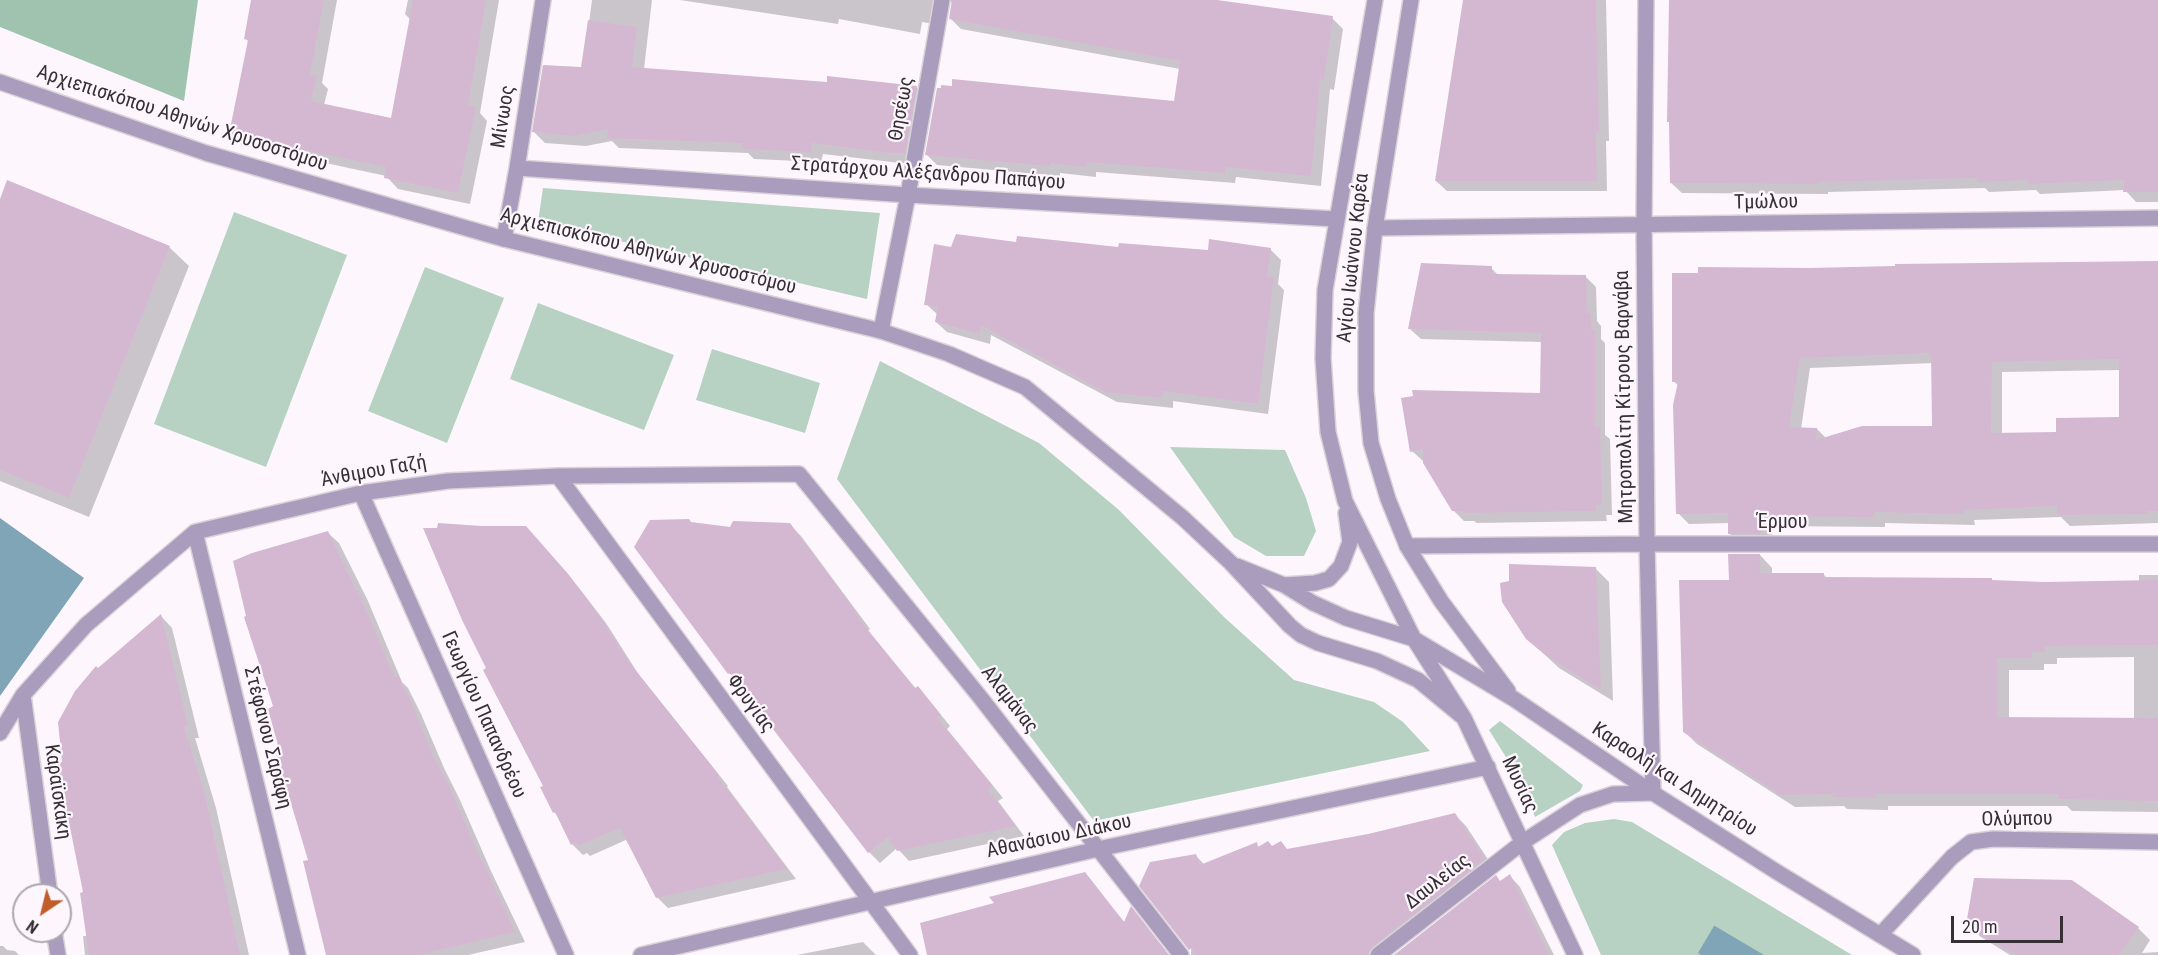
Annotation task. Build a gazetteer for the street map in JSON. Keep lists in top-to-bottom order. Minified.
{"streets":{"street":["Θησέως","Μίνωος","Αρχιεπισκόπου Αθηνών Χρυσοστόμου","Στρατάρχου Αλέξανδρου Παπάγου","Τμώλου","Αγίου Ιωάννου Καρέα","Μητροπολίτη Κίτρους Βαρνάβα","Άνθιμου Γαζή","Έρμου","Αλαμάνας","Φρυγίας","Γεωργίου Παπανδρέου","Στέφανου Σαράφη","Καραολή και Δημητρίου","Μυσίας","Καραϊσκάκη","Ολύμπου","Αθανάσιου Διάκου","Δαυλείας"]},"crossings":[["Θησέως","Αρχιεπισκόπου Αθηνών Χρυσοστόμου"],["Θησέως","Στρατάρχου Αλέξανδρου Παπάγου"],["Μίνωος","Αρχιεπισκόπου Αθηνών Χρυσοστόμου"],["Μίνωος","Στρατάρχου Αλέξανδρου Παπάγου"],["Αρχιεπισκόπου Αθηνών Χρυσοστόμου","Αγίου Ιωάννου Καρέα"],["Αρχιεπισκόπου Αθηνών Χρυσοστόμου","Καραολή και Δημητρίου"],["Αρχιεπισκόπου Αθηνών Χρυσοστόμου","Μυσίας"],["Στρατάρχου Αλέξανδρου Παπάγου","Αγίου Ιωάννου Καρέα"],["Τμώλου","Αγίου Ιωάννου Καρέα"],["Τμώλου","Μητροπολίτη Κίτρους Βαρνάβα"],["Αγίου Ιωάννου Καρέα","Έρμου"],["Αγίου Ιωάννου Καρέα","Καραολή και Δημητρίου"],["Αγίου Ιωάννου Καρέα","Μυσίας"],["Μητροπολίτη Κίτρους Βαρνάβα","Έρμου"],["Μητροπολίτη Κίτρους Βαρνάβα","Καραολή και Δημητρίου"],["Μητροπολίτη Κίτρους Βαρνάβα","Δαυλείας"],["Άνθιμου Γαζή","Αλαμάνας"],["Άνθιμου Γαζή","Φρυγίας"],["Άνθιμου Γαζή","Γεωργίου Παπανδρέου"],["Άνθιμου Γαζή","Στέφανου Σαράφη"],["Άνθιμου Γαζή","Καραϊσκάκη"],["Αλαμάνας","Αθανάσιου Διάκου"],["Φρυγίας","Αθανάσιου Διάκου"],["Καραολή και Δημητρίου","Μυσίας"],["Καραολή και Δημητρίου","Ολύμπου"],["Καραολή και Δημητρίου","Δαυλείας"],["Μυσίας","Αθανάσιου Διάκου"],["Μυσίας","Δαυλείας"]],"scale_bar":"20 m","north":"bottom left"}
